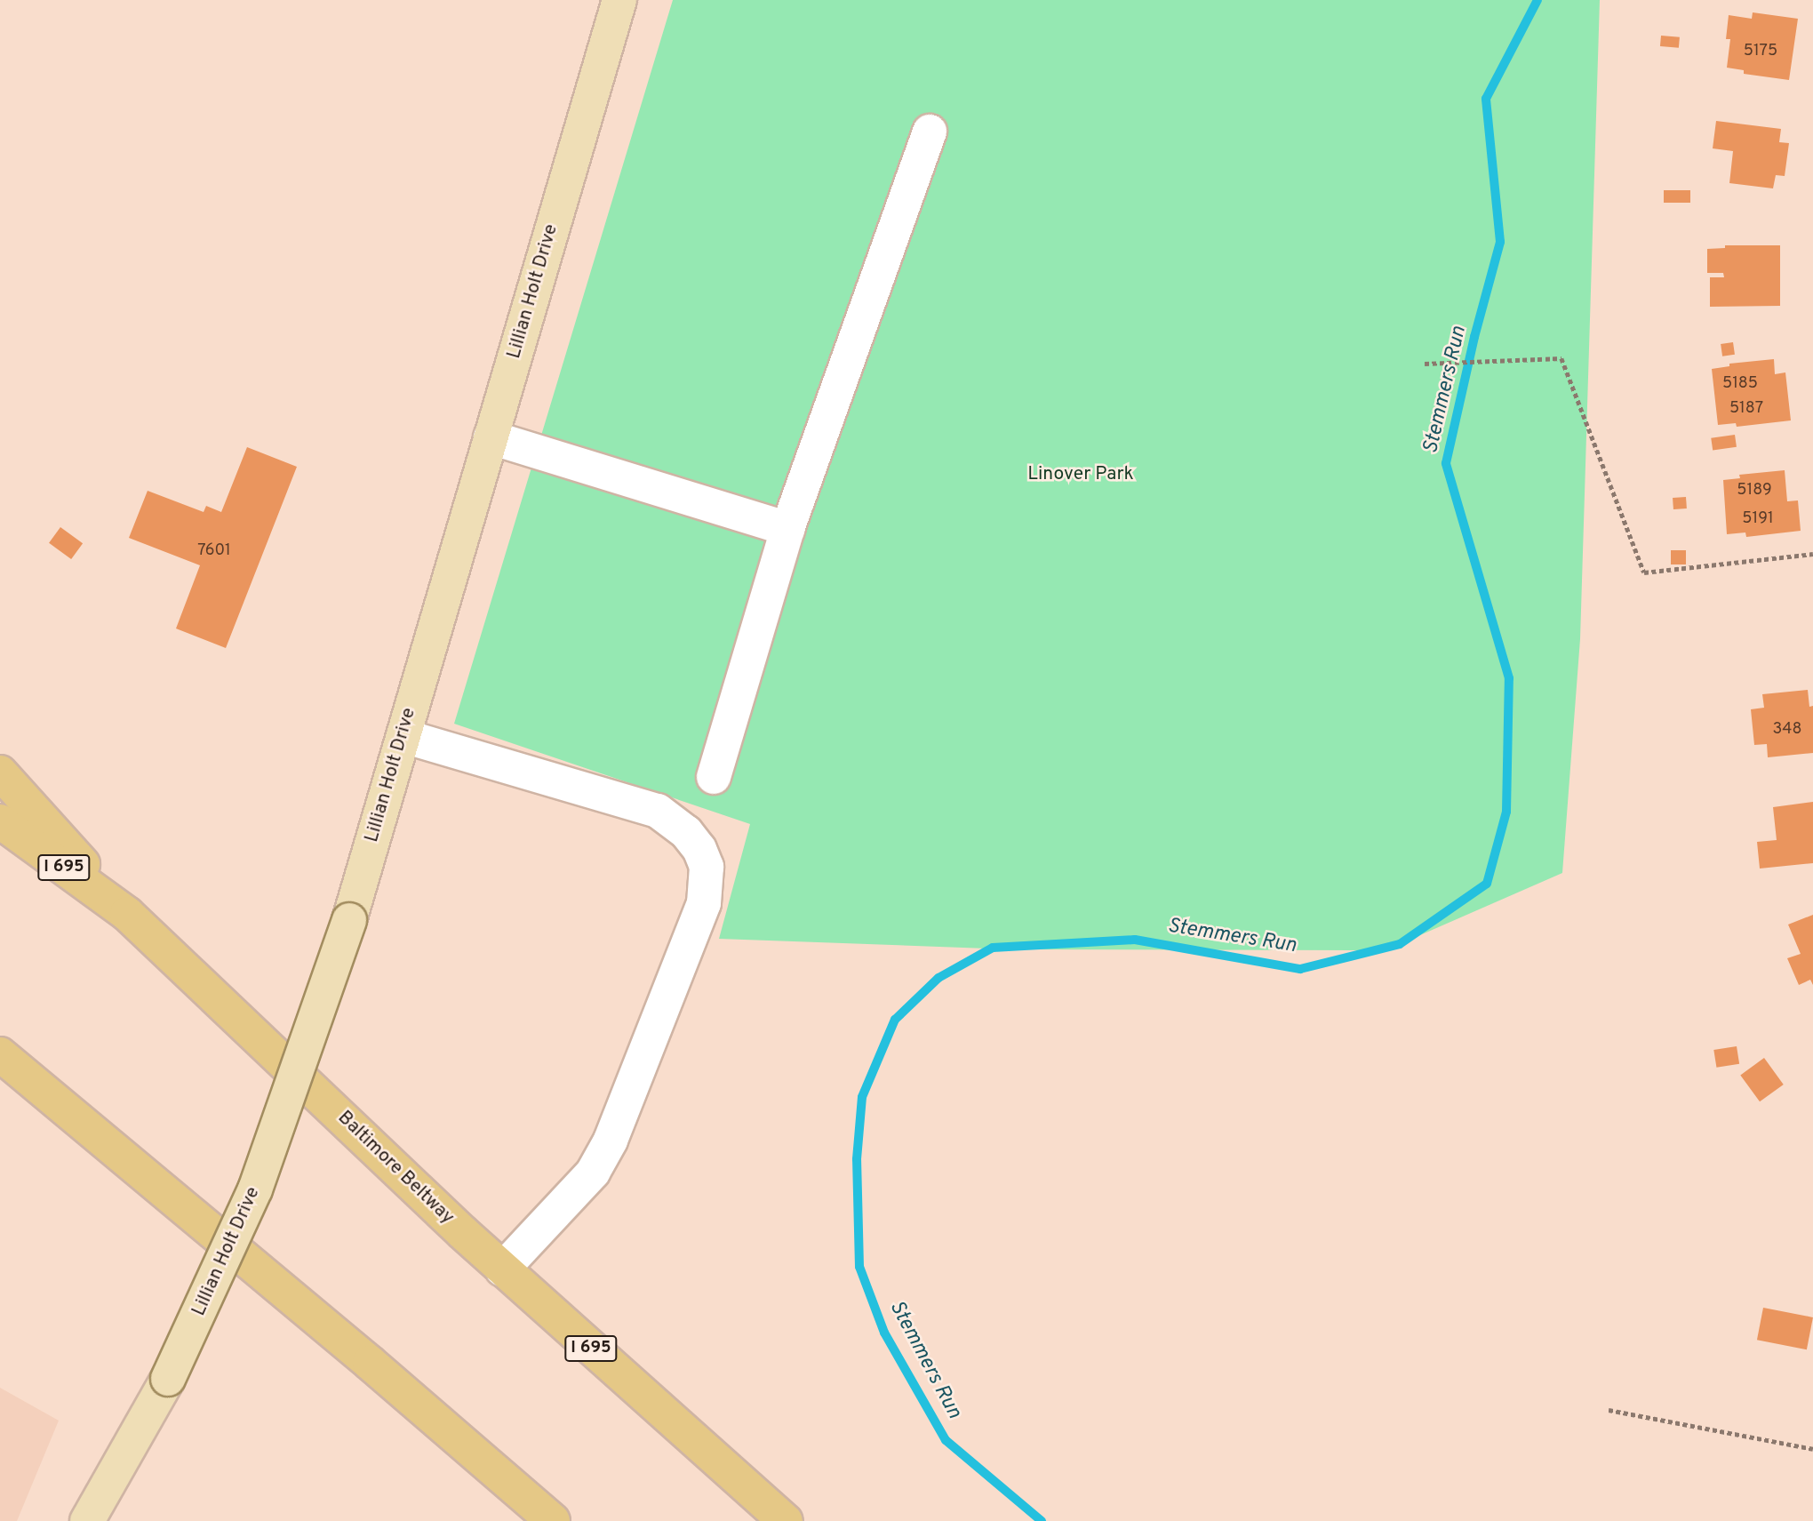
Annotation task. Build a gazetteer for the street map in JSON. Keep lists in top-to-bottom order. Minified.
{"streets":{"highway":["I 695","Baltimore Beltway"],"main road":["Lillian Holt Drive"]},"water":["Stemmers Run"],"parks":["Linover Park"],"house_numbers":["5175","5185","5187","5189","5191","7601","348"]}
